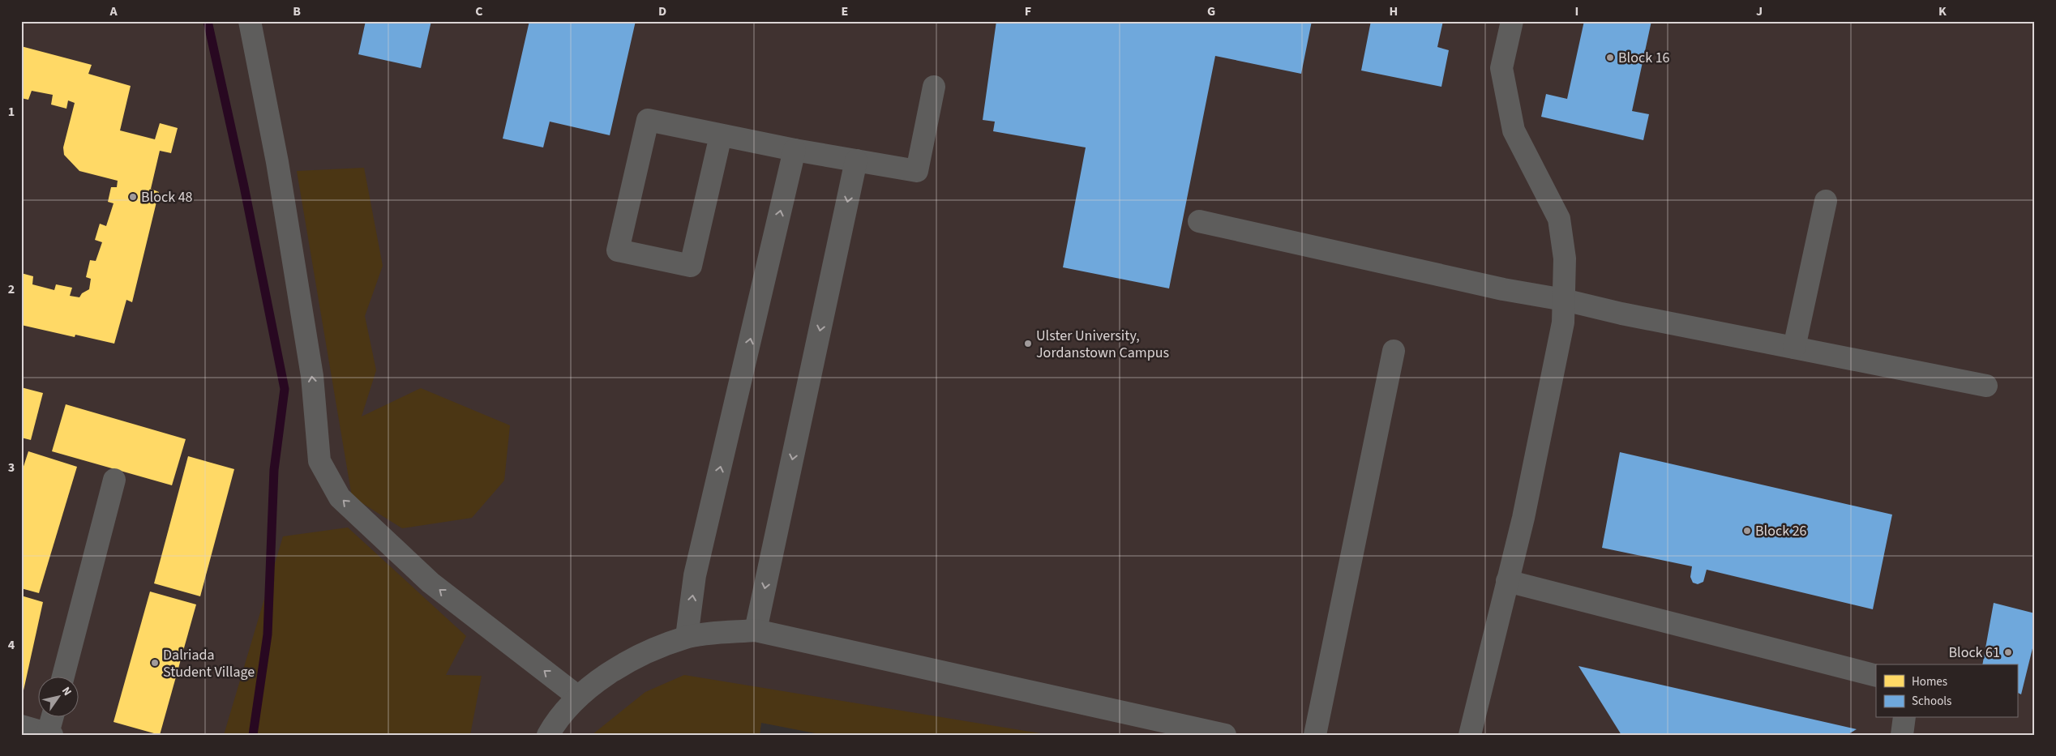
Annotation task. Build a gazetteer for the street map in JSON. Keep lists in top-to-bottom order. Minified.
{"places":["Block 16","Block 48","Ulster University, Jordanstown Campus","Block 26","Block 61","Dalriada Student Village"],"legend":["Homes","Schools"],"north":"top right","grid":{"columns":["A","B","C","D","E","F","G","H","I","J","K"],"rows":["1","2","3","4"]}}
